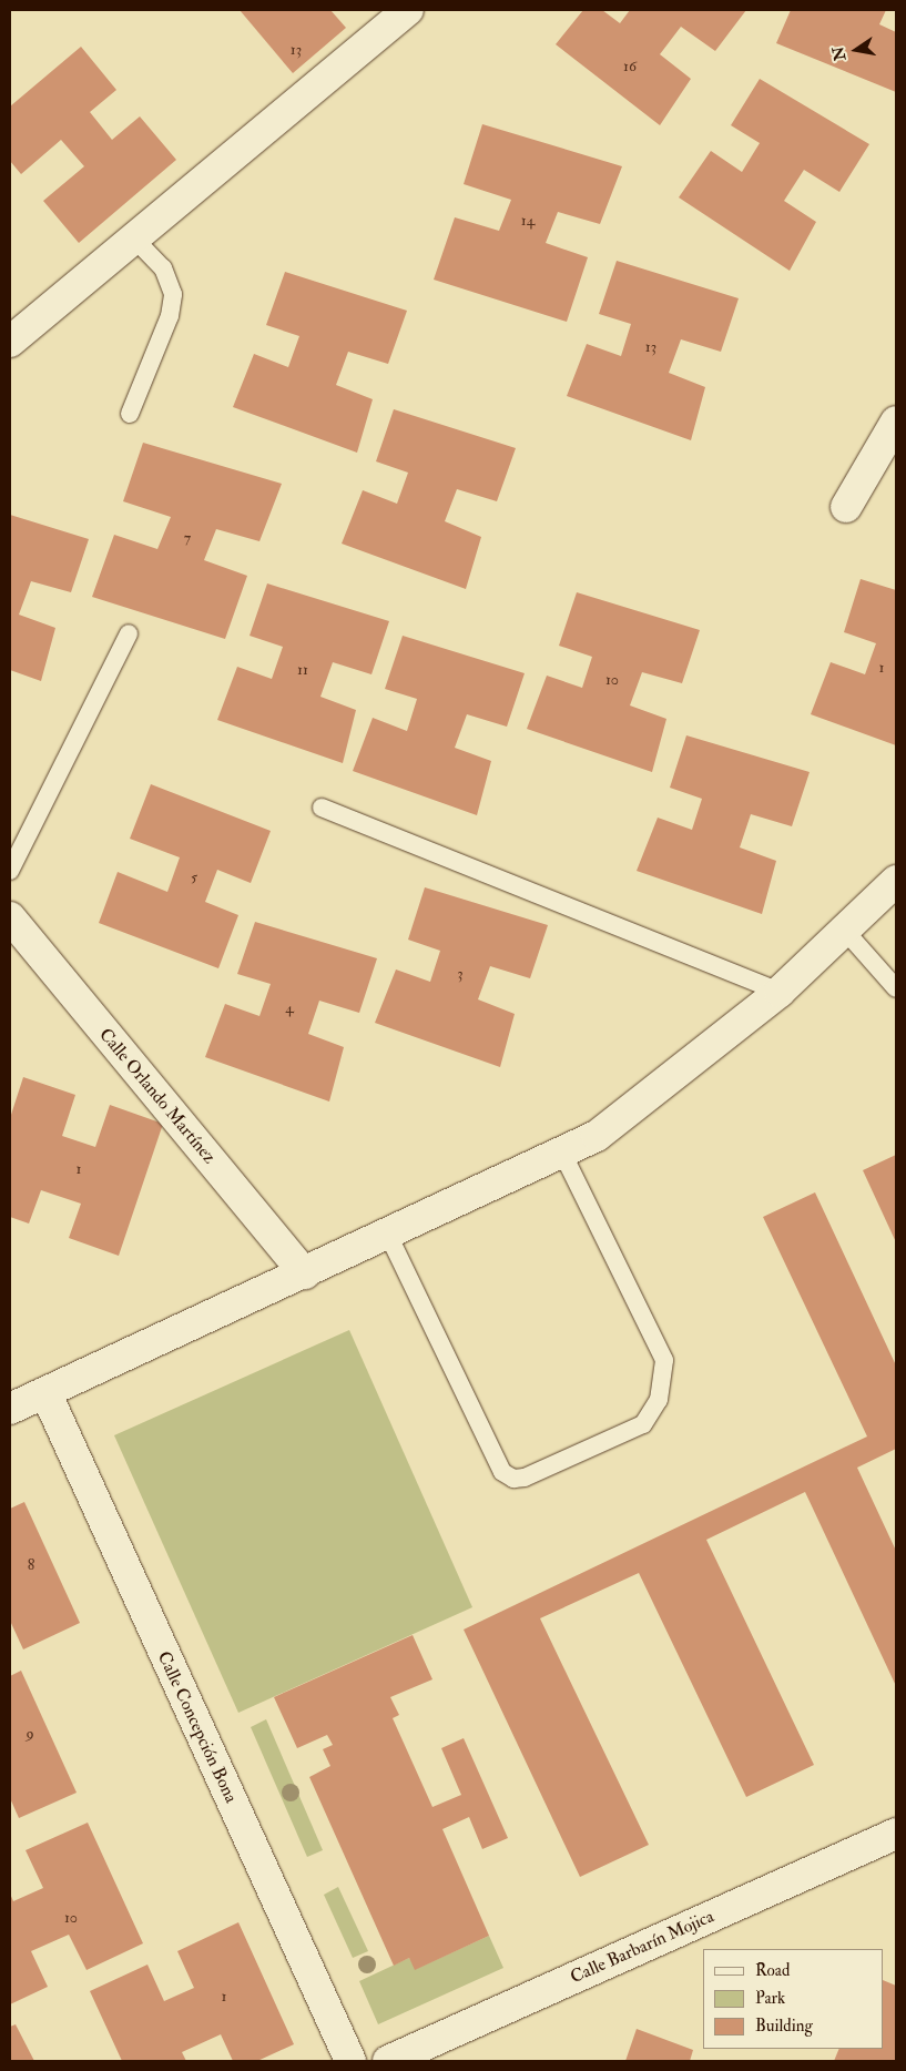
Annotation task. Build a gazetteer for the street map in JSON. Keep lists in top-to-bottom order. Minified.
{"streets":{"street":["Calle Orlando Martínez","Calle Concepción Bona","Calle Barbarín Mojica"]},"house_numbers":["13","16","14","13","7","1","11","10","5","3","4","1","8","9","10","1"],"legend":["Road","Park","Building"],"north":"left"}
